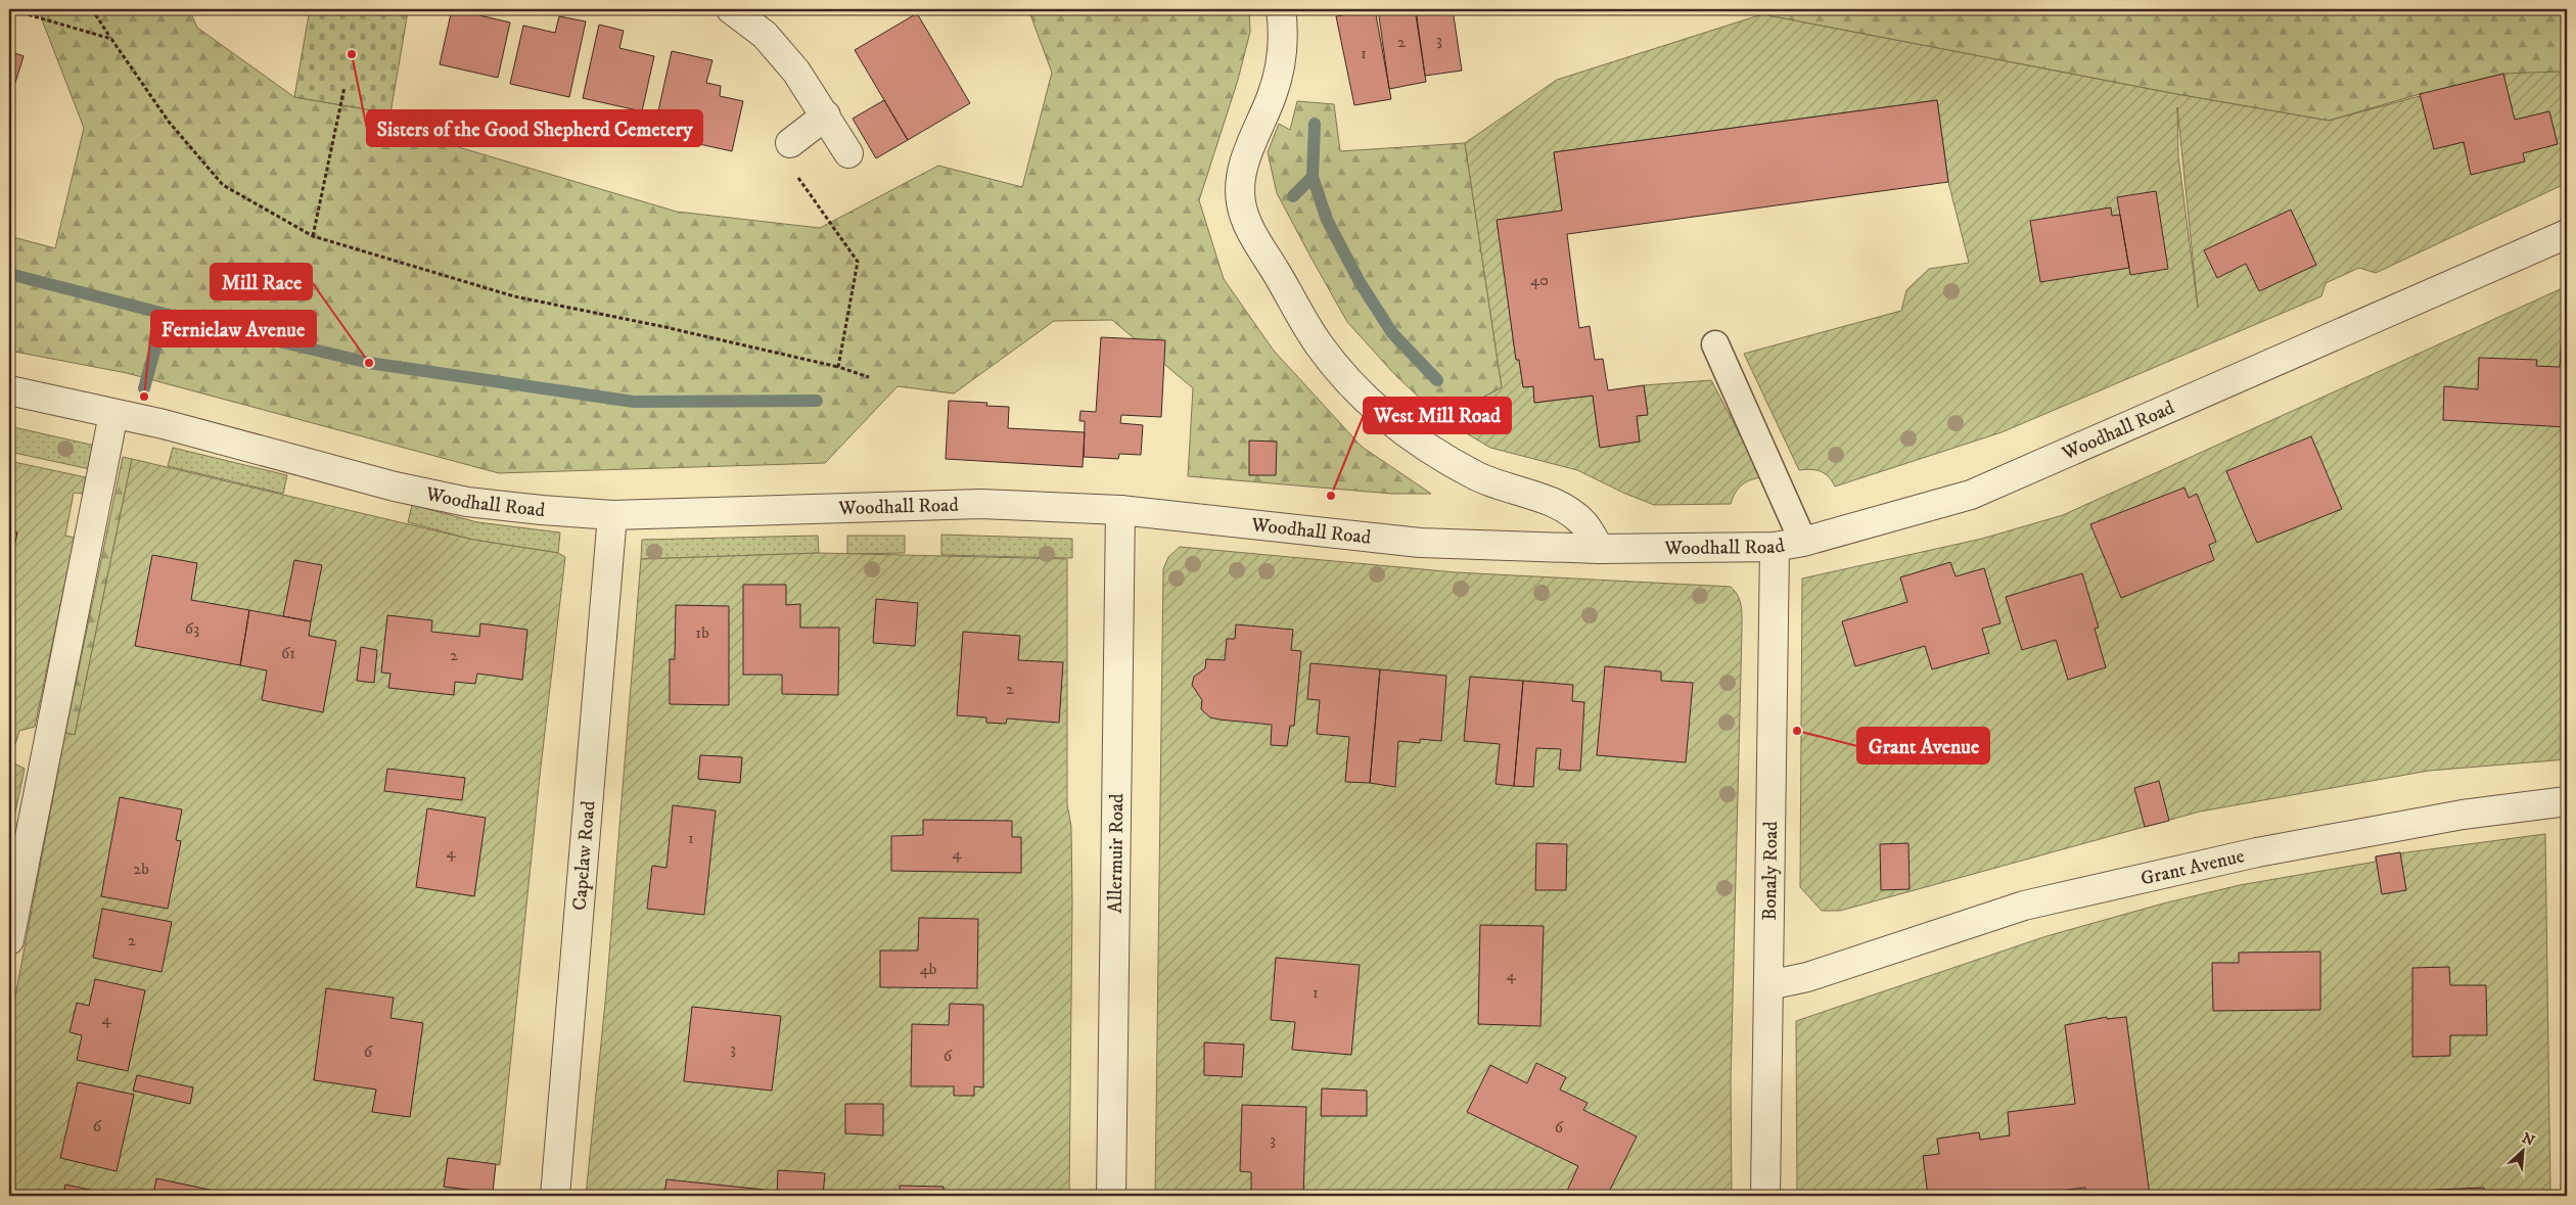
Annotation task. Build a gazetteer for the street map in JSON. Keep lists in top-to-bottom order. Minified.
{"streets":{"street":["Woodhall Road","Allermuir Road","Capelaw Road","Grant Avenue","Bonaly Road"]},"crossings":[["Woodhall Road","Allermuir Road"],["Woodhall Road","Capelaw Road"],["Woodhall Road","Bonaly Road"],["Grant Avenue","Bonaly Road"]],"places":["Sisters of the Good Shepherd Cemetery","Mill Race","Fernielaw Avenue","West Mill Road","Grant Avenue"],"house_numbers":["3","2","1","40","63","1b","61","2","2","1","4","4","2b","2","4b","4","1","4","3","6","6","6","6","3"],"north":"top right"}
